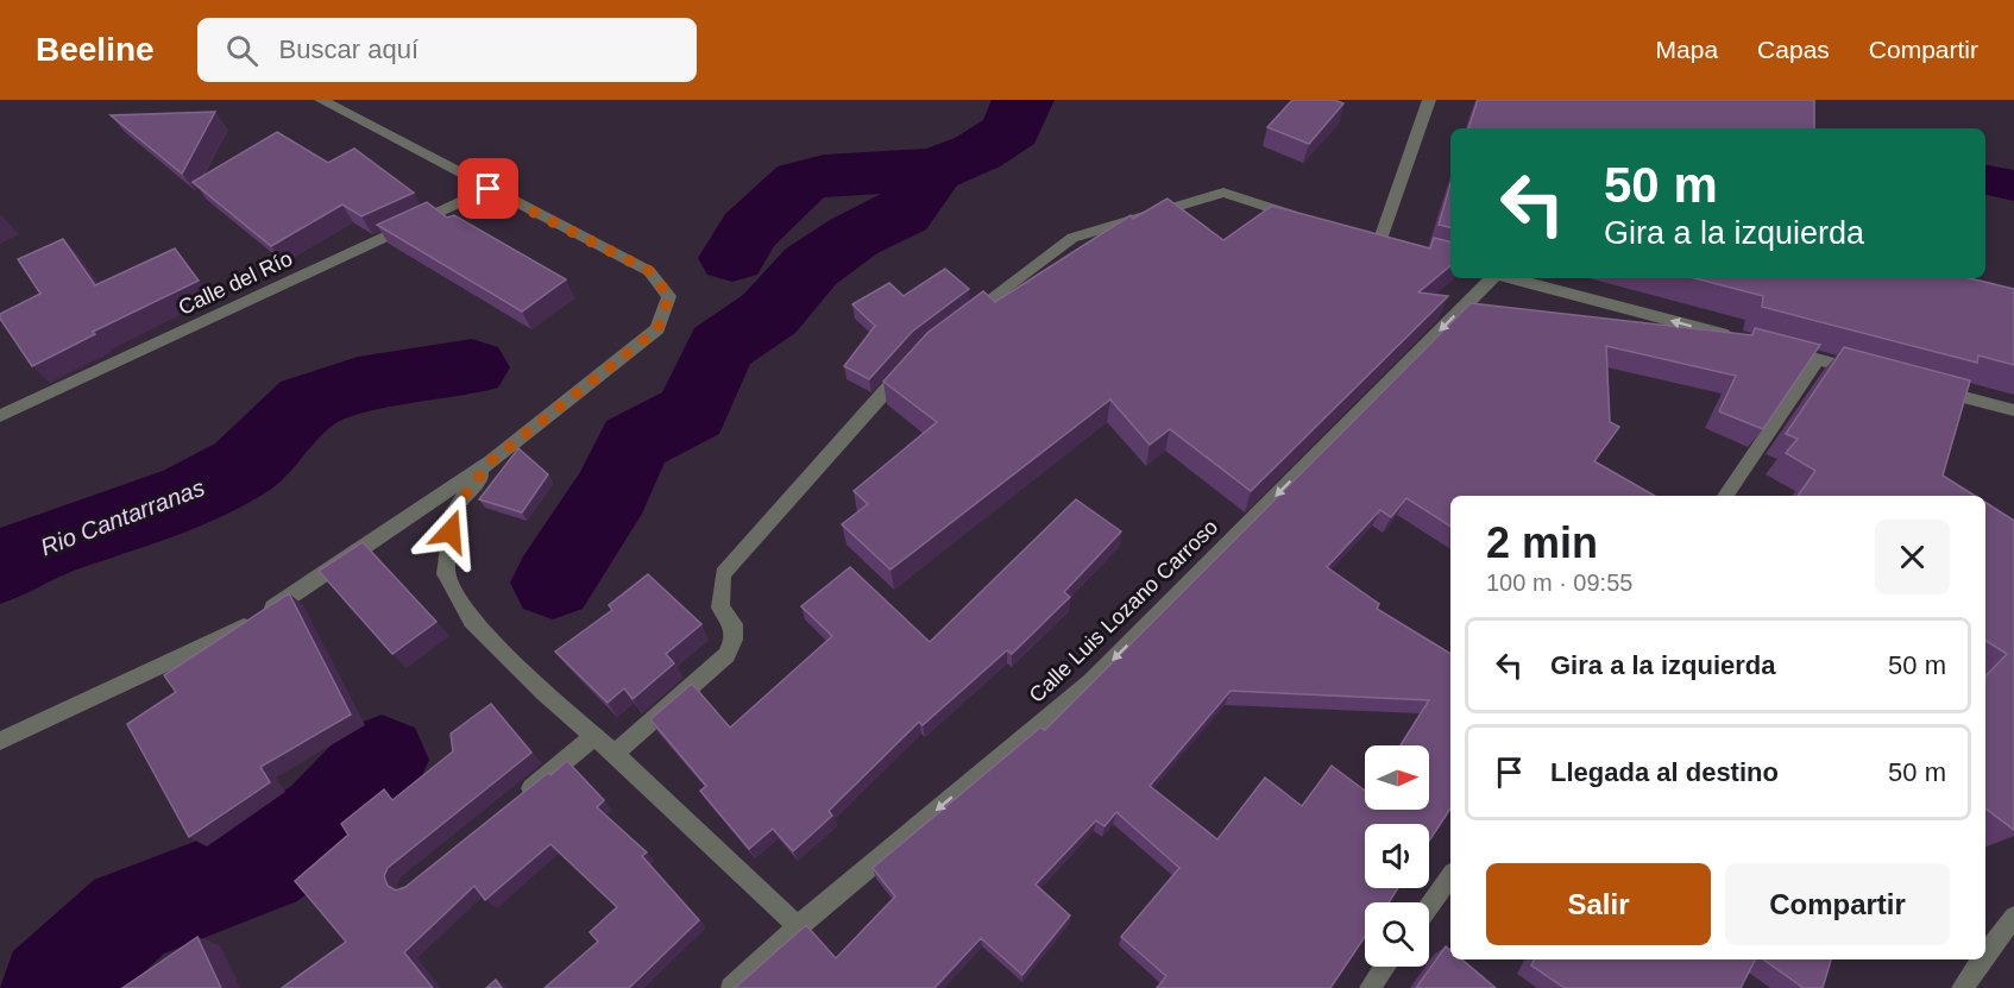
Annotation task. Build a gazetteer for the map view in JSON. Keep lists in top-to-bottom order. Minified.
{"streets":{"street":["Calle del Río","Calle Luis Lozano Carroso"]},"one_way":["Calle Luis Lozano Carroso"],"water":["Rio Cantarranas"],"north":"right","page":{"header":"Beeline","search":"Buscar aquí","nav":["Mapa","Capas","Compartir"],"turn":["50 m","Gira a la izquierda"],"heading":["2 min","100 m · 09:55"],"list":[{"name":"Gira a la izquierda","value":"50 m"},{"name":"Llegada al destino","value":"50 m"}],"buttons":["Salir","Compartir"]}}
